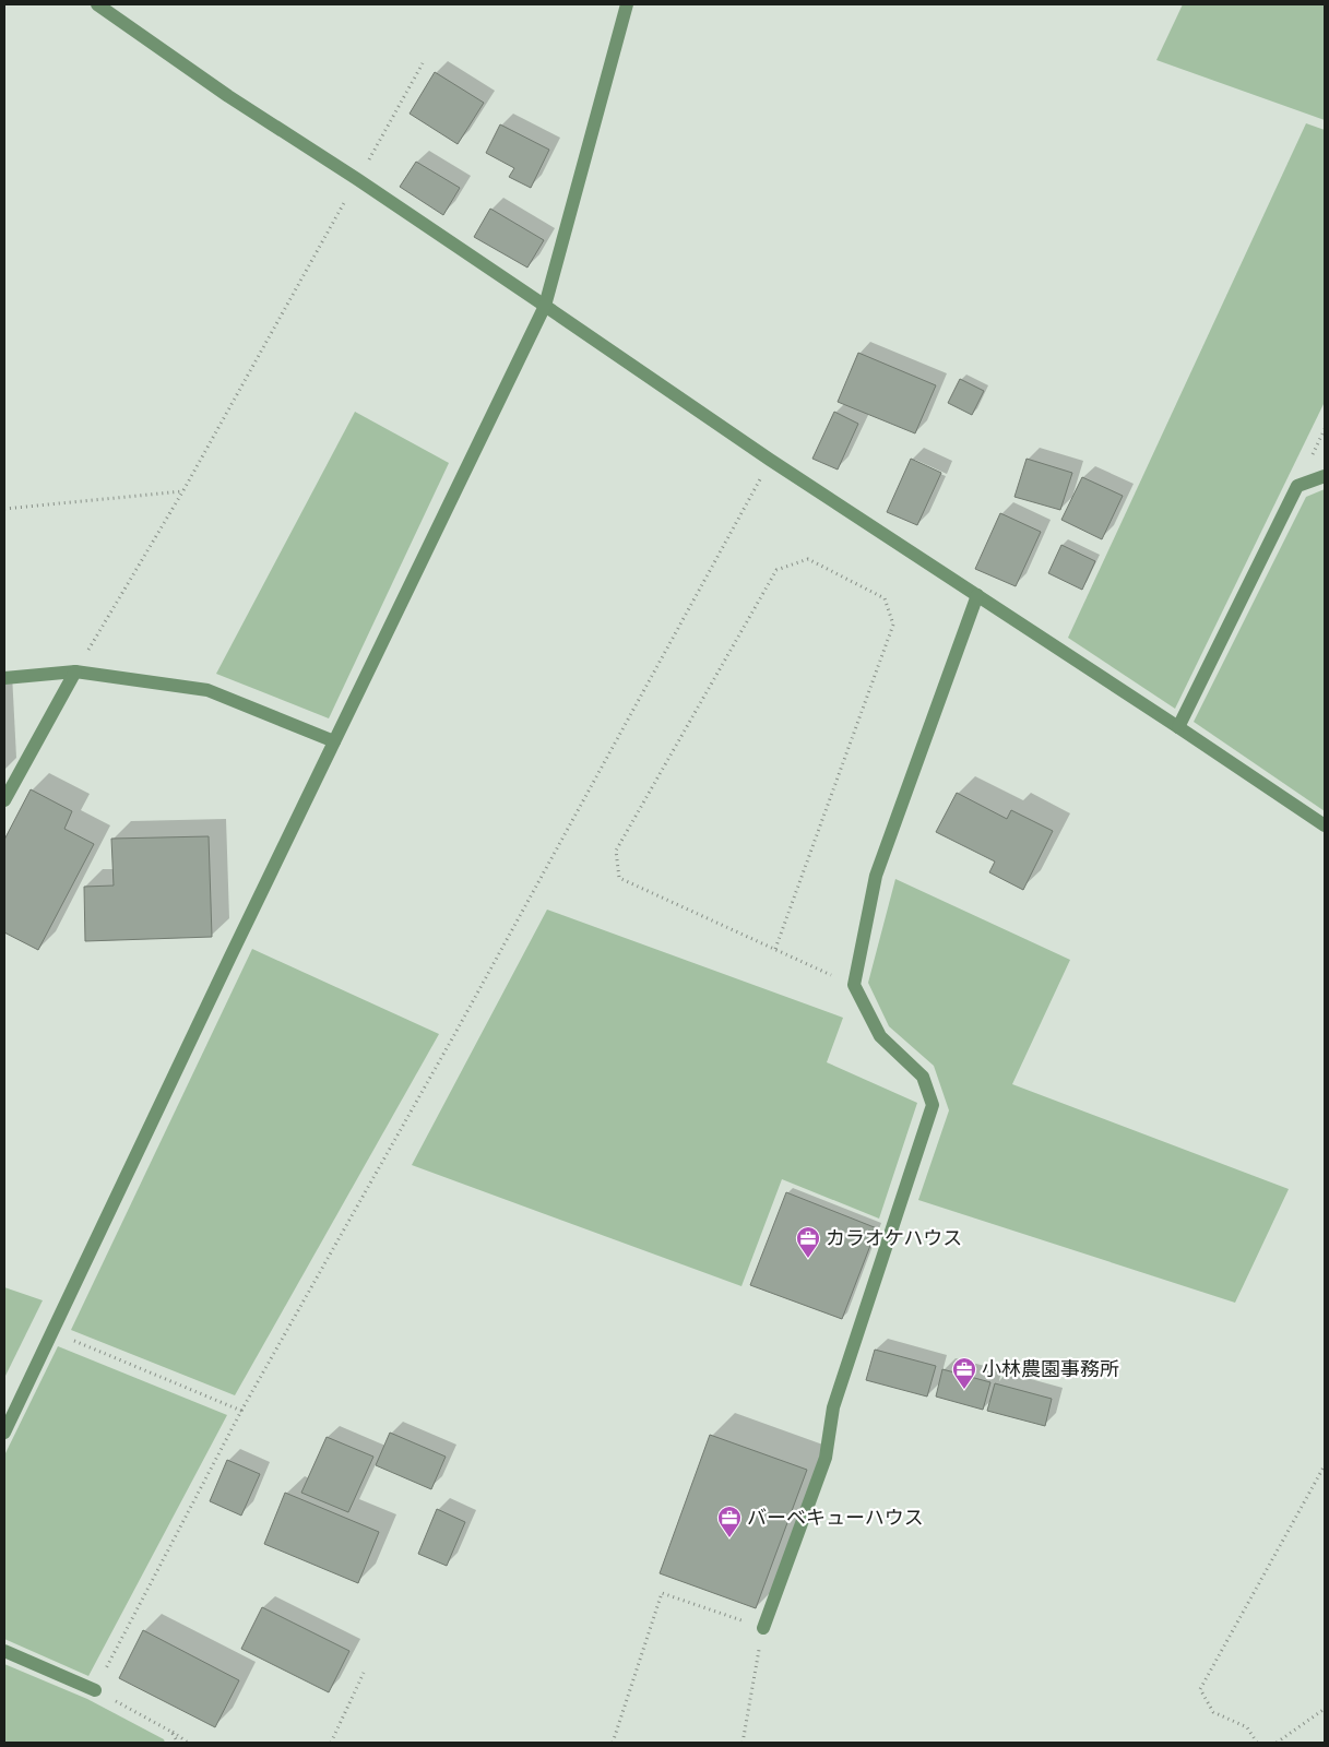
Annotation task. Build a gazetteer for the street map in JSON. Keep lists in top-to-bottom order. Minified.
{"places":{"office":["カラオケハウス","小林農園事務所","バーベキューハウス"]}}
